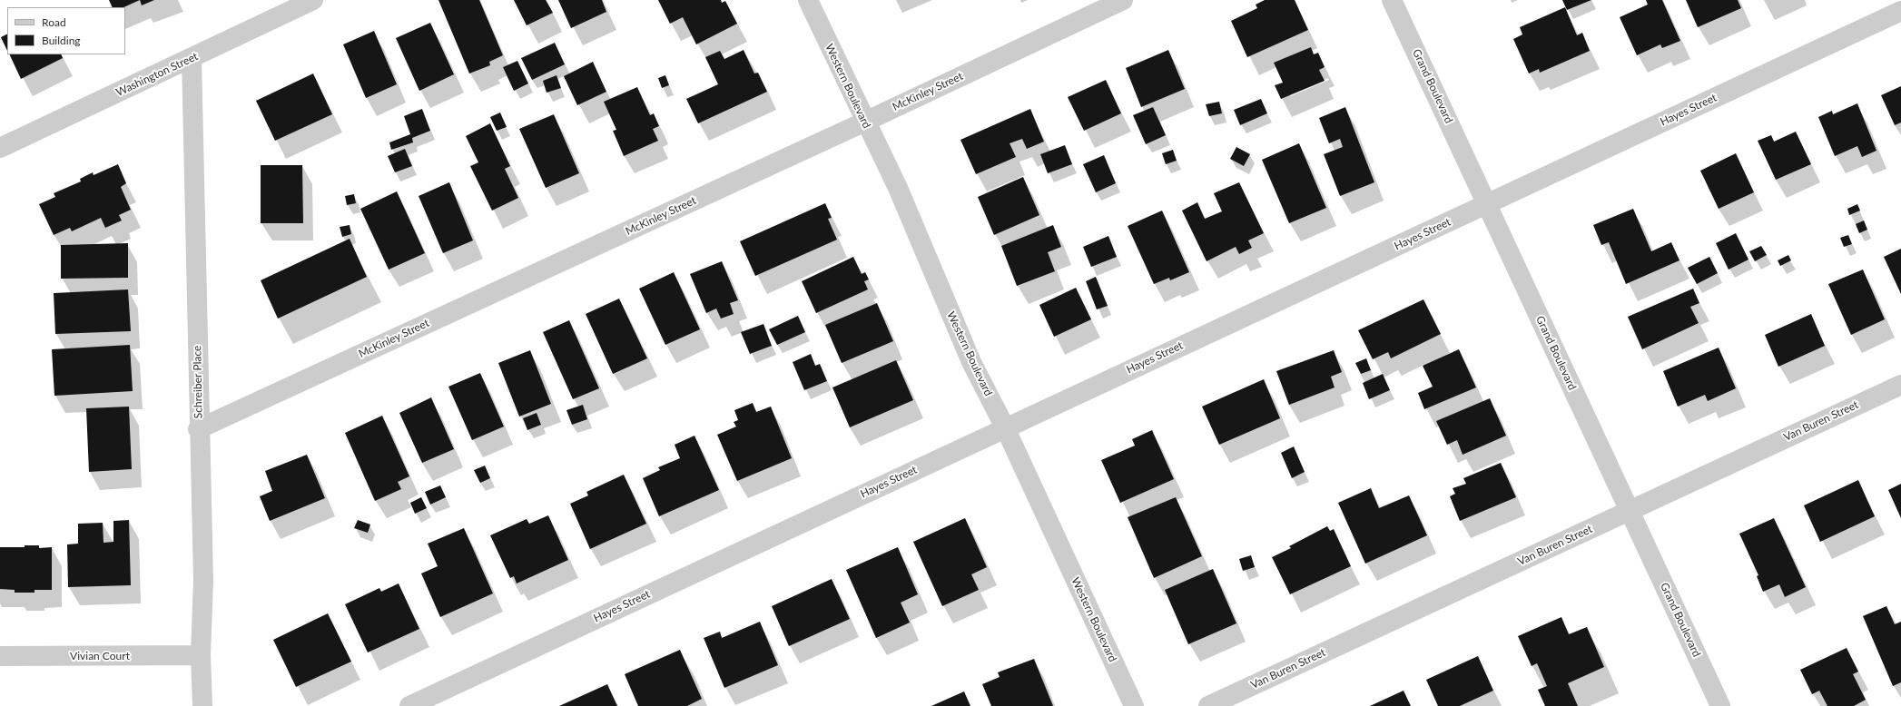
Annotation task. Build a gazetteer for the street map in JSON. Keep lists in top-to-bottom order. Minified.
{"streets":{"street":["Washington Street","Western Boulevard","Grand Boulevard","McKinley Street","Hayes Street","Schreiber Place","Van Buren Street","Vivian Court"]},"crossings":[["Washington Street","Schreiber Place"],["Western Boulevard","McKinley Street"],["Western Boulevard","Hayes Street"],["Grand Boulevard","Hayes Street"],["Grand Boulevard","Van Buren Street"],["McKinley Street","Schreiber Place"],["Schreiber Place","Vivian Court"]],"legend":["Road","Building"]}
